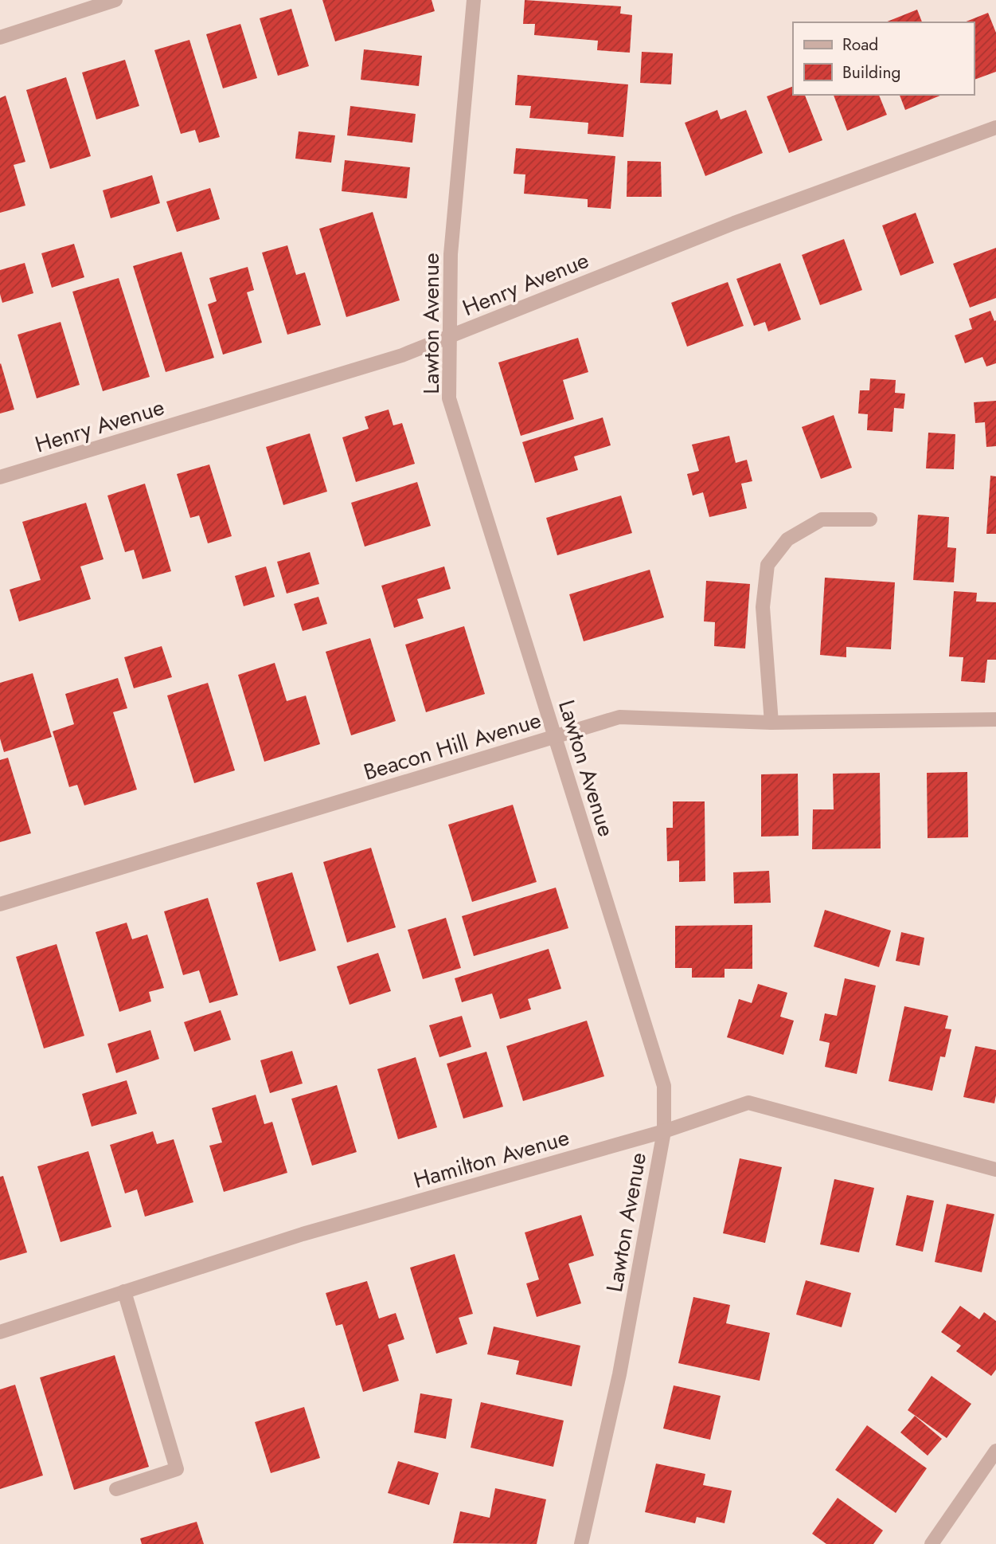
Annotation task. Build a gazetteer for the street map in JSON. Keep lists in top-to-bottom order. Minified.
{"streets":{"street":["Henry Avenue","Lawton Avenue","Beacon Hill Avenue","Hamilton Avenue"]},"crossings":[["Henry Avenue","Lawton Avenue"],["Lawton Avenue","Beacon Hill Avenue"],["Lawton Avenue","Hamilton Avenue"]],"legend":["Road","Building"]}
